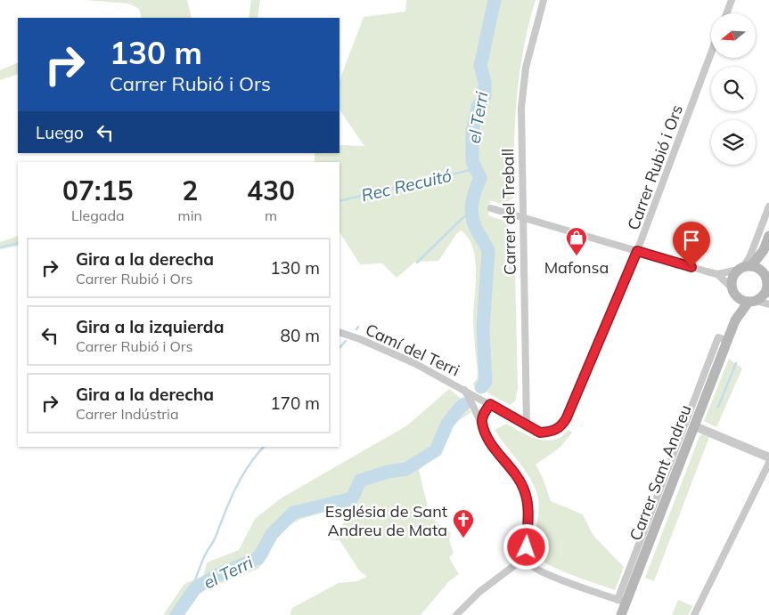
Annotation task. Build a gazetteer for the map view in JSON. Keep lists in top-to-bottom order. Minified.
{"streets":{"main road":["Carrer Sant Andreu"],"street":["Carrer Rubió i Ors","Carrer del Treball","Camí del Terri"]},"crossings":[["Carrer Rubió i Ors","Carrer del Treball"],["Carrer Rubió i Ors","Camí del Terri"]],"water":["el Terri","Rec Recuitó"],"places":{"shop":["Mafonsa"],"church":["Església de Sant Andreu de Mata"]},"north":"left","page":{"turn":["130 m","Carrer Rubió i Ors"],"then":"Luego","eta":["07:15","Llegada","2","min","430","m"],"list":[{"name":"Gira a la derecha","note":"Carrer Rubió i Ors","value":"130 m"},{"name":"Gira a la izquierda","note":"Carrer Rubió i Ors","value":"80 m"},{"name":"Gira a la derecha","note":"Carrer Indústria","value":"170 m"}]}}
